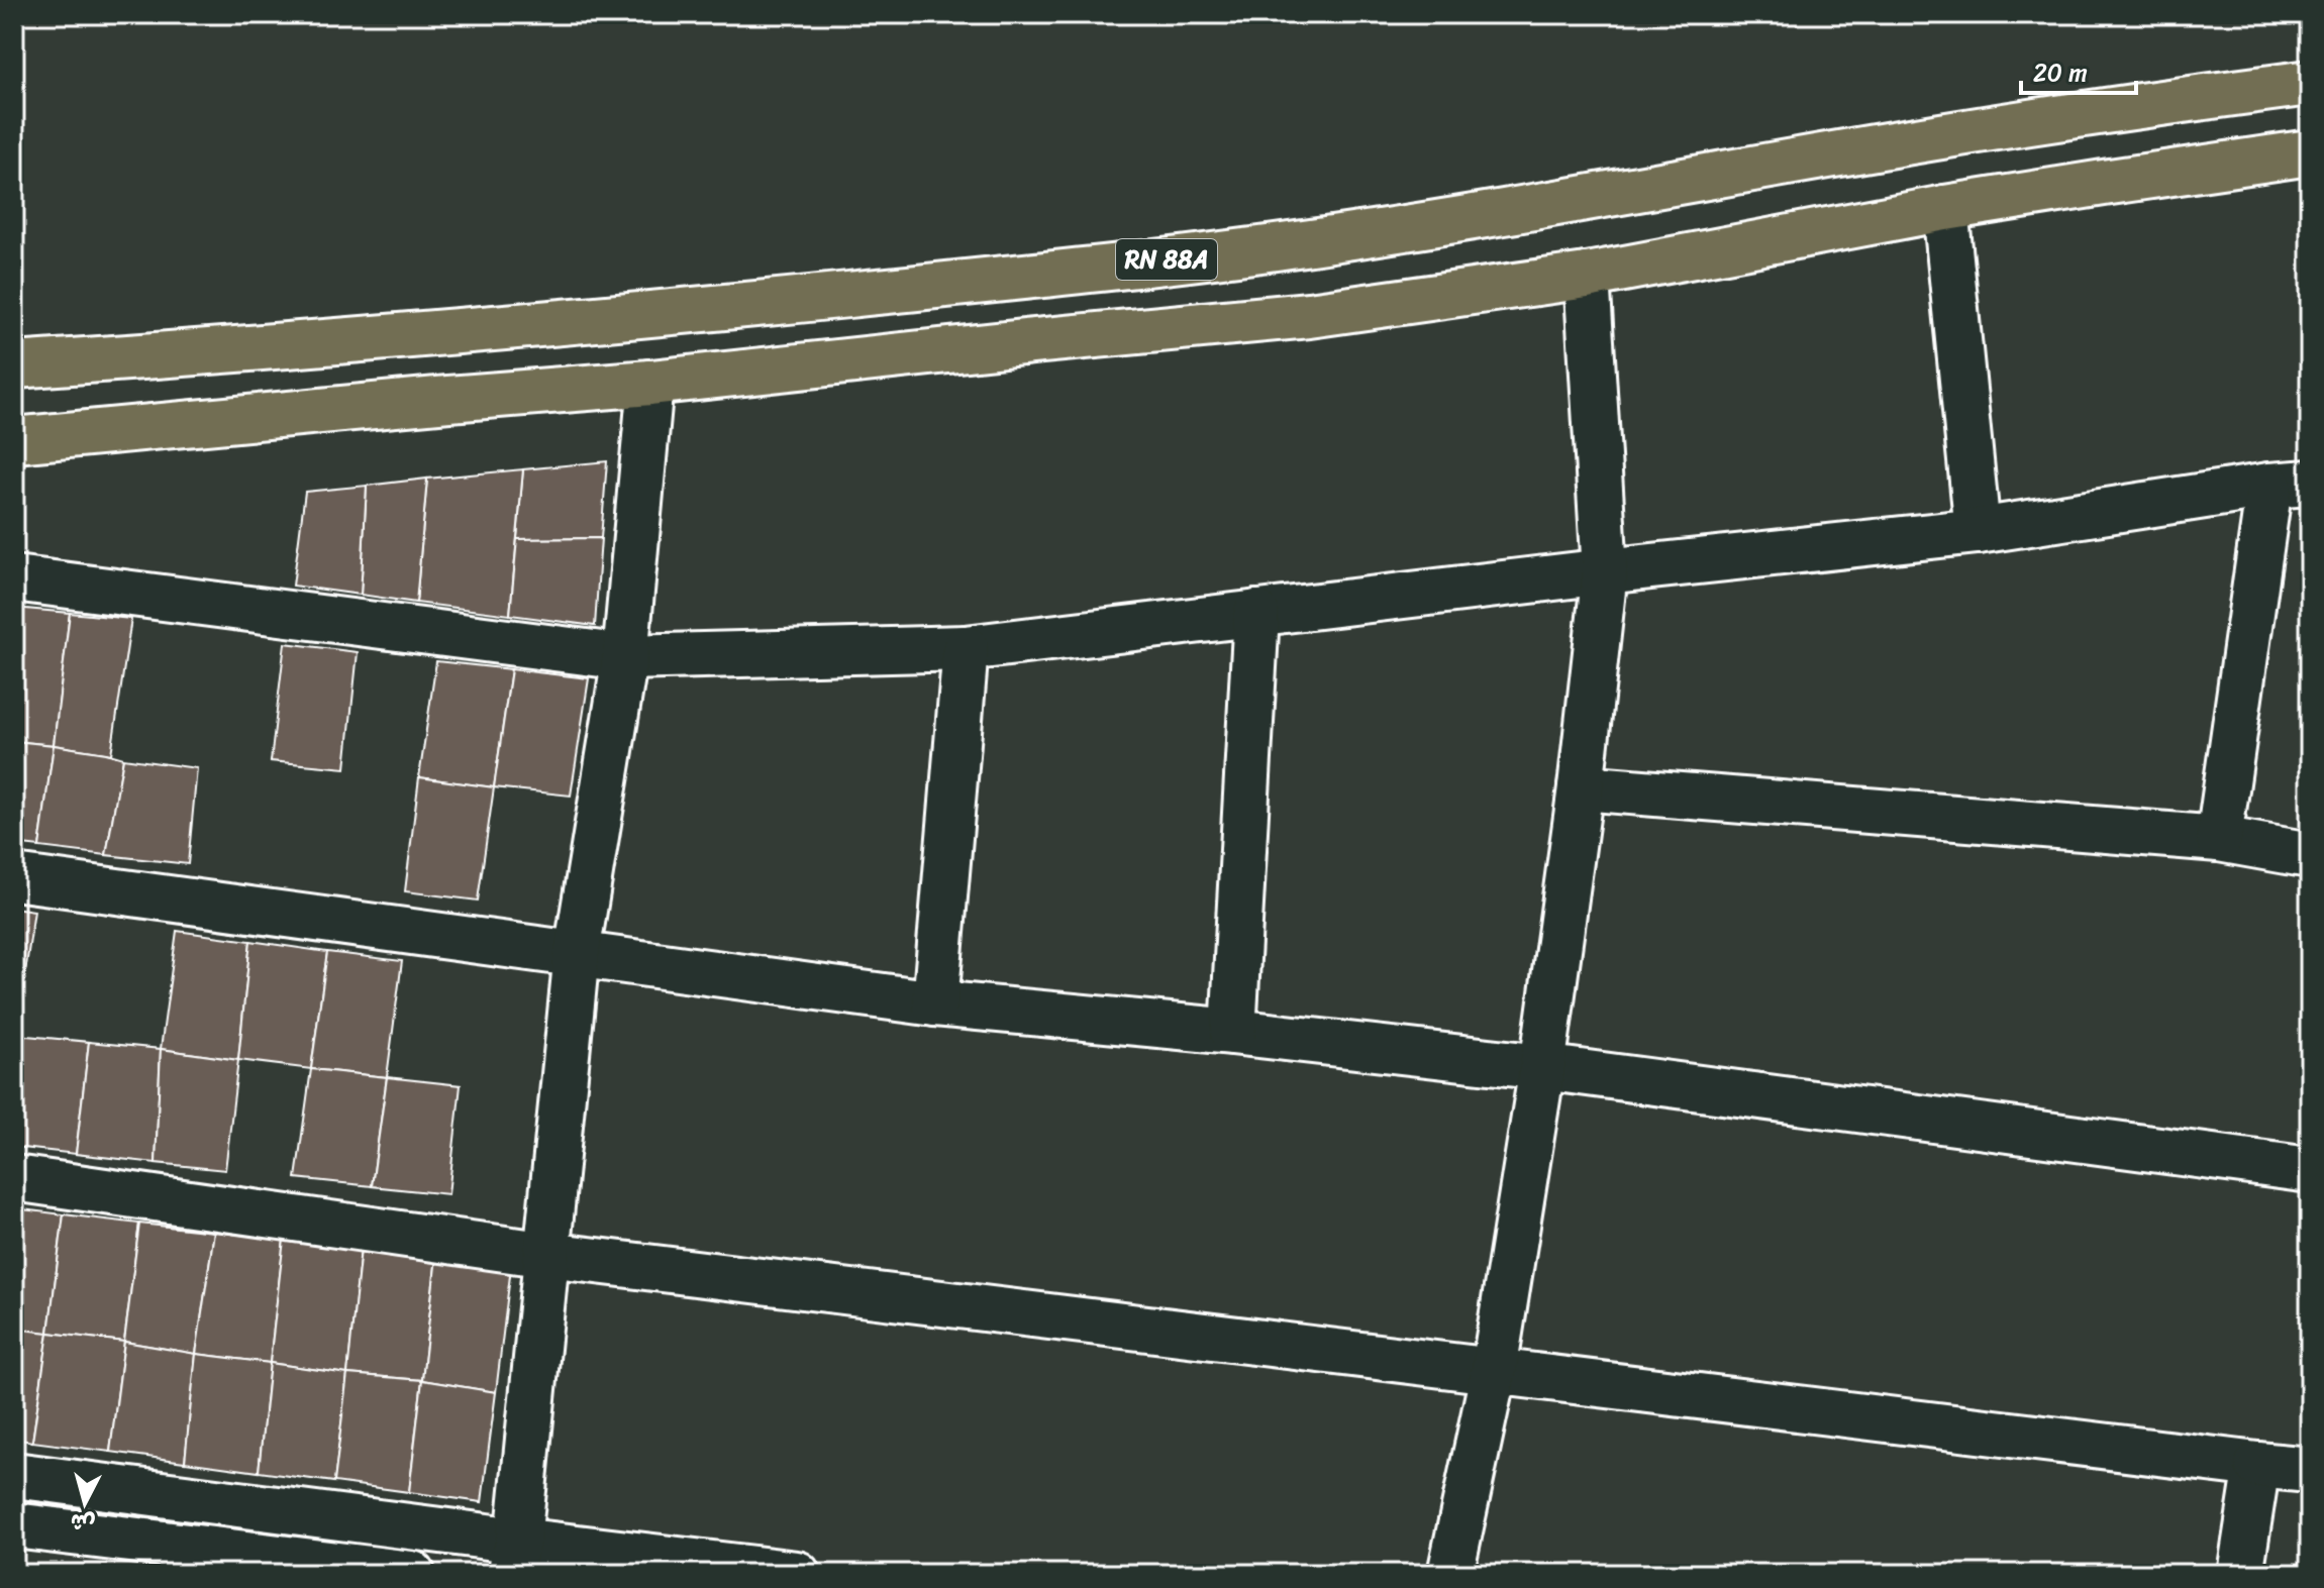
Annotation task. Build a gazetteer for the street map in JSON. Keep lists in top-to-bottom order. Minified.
{"streets":{"highway":["RN 88A"]},"scale_bar":"20 m","north":"bottom"}
